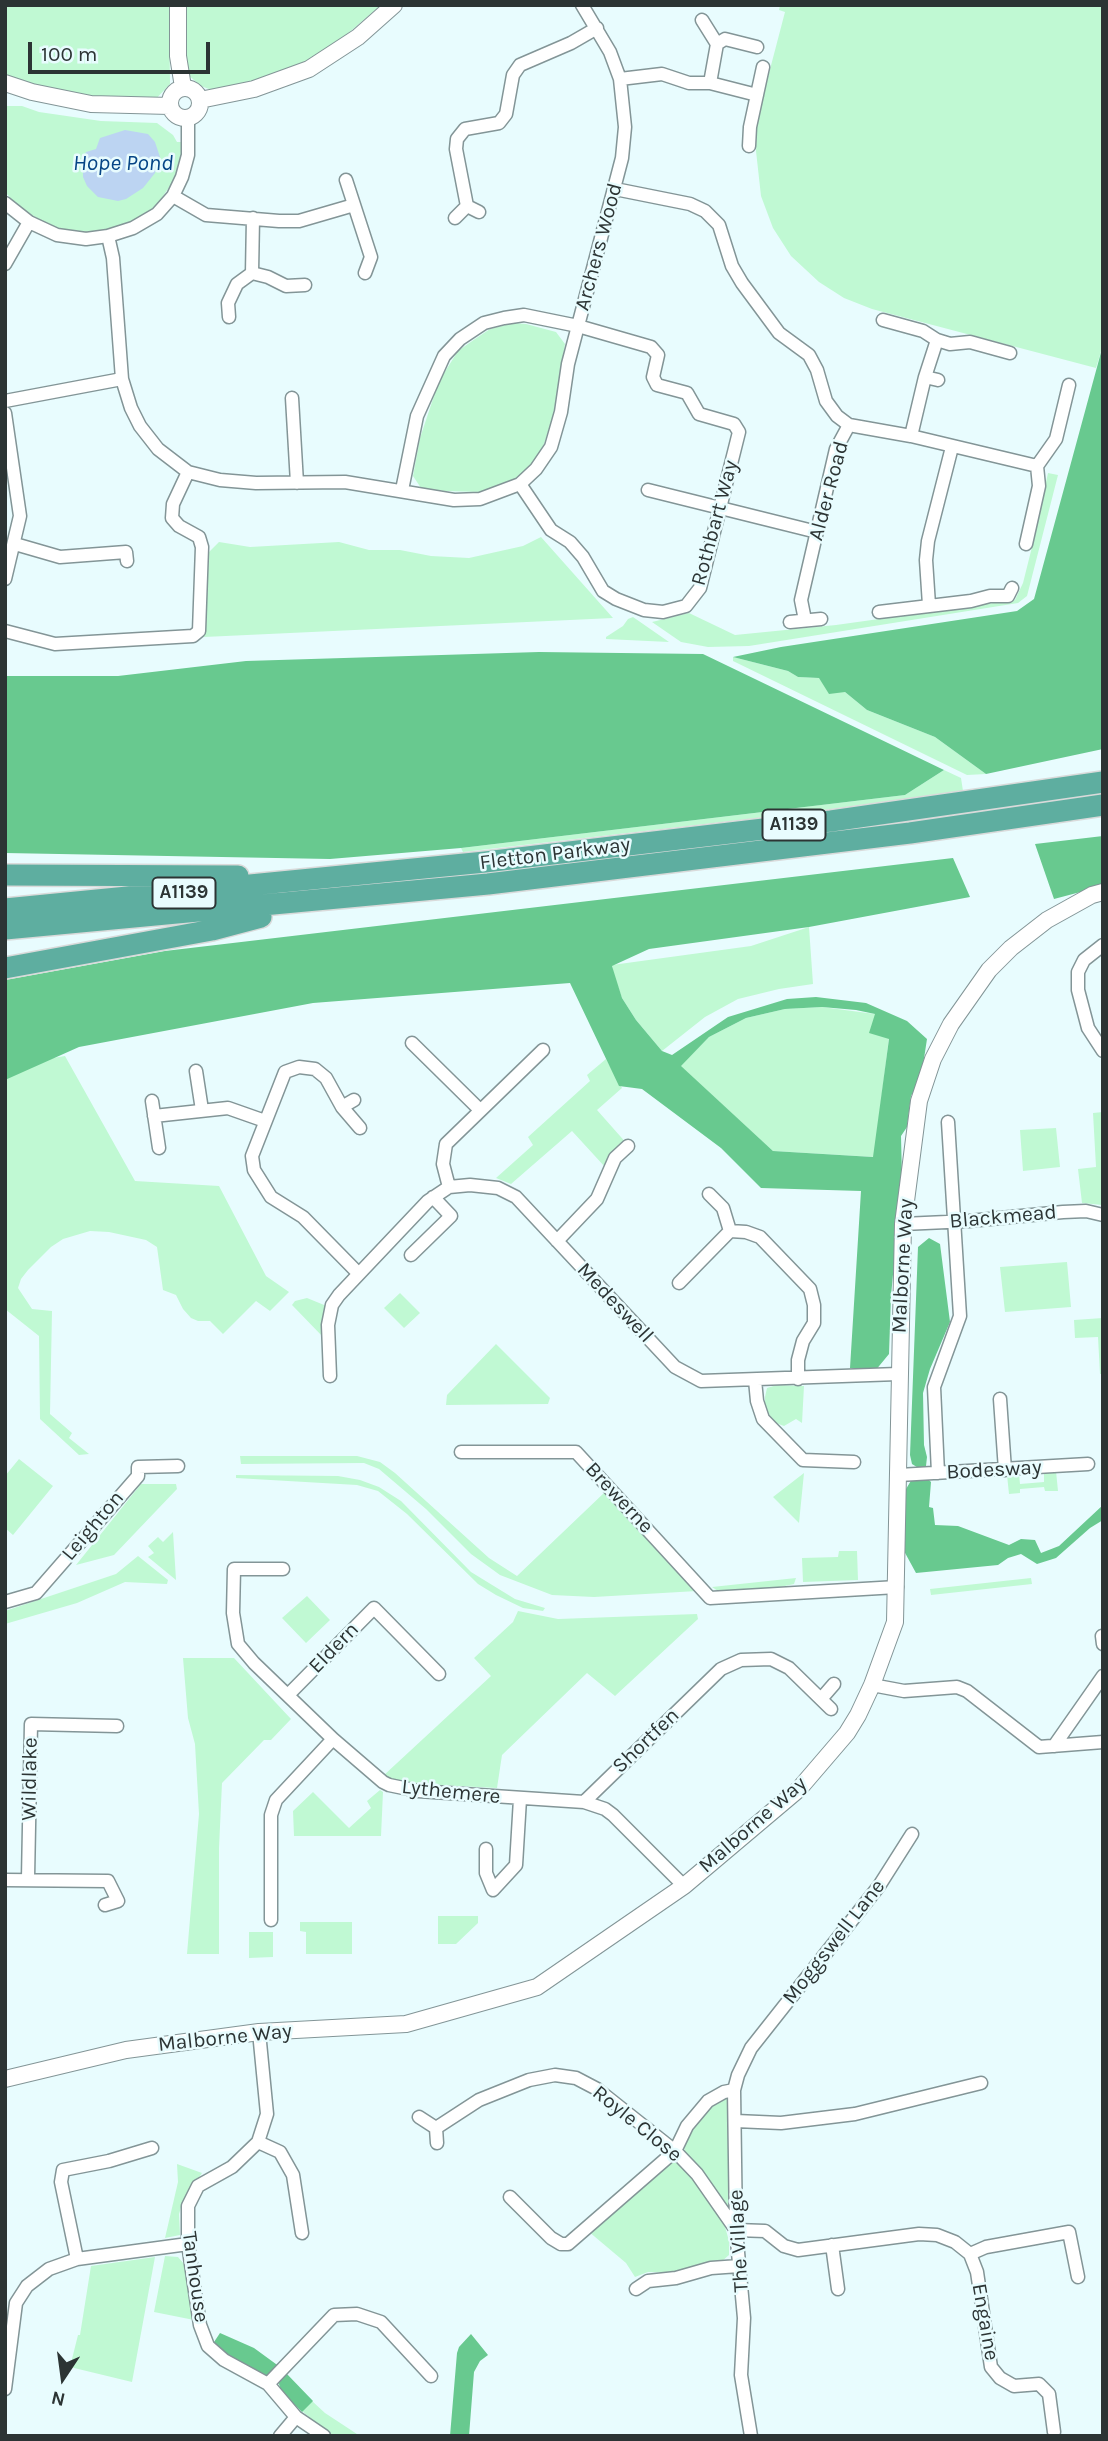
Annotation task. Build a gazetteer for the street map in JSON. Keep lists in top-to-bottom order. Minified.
{"streets":{"highway":["A1139","Fletton Parkway"],"street":["Archers Wood","Alder Road","Rothbart Way","Blackmead","Malborne Way","Medeswell","Bodesway","Brewerne","Leighton","Eldern","Shortfen","Wildlake","Lythemere","Moggswell Lane","Royle Close","The Village","Tanhouse","Engaine"]},"crossings":[["Archers Wood","Alder Road"],["Archers Wood","Rothbart Way"],["Blackmead","Malborne Way"],["Malborne Way","Medeswell"],["Malborne Way","Bodesway"],["Malborne Way","Brewerne"],["Moggswell Lane","The Village"],["Royle Close","The Village"],["Royle Close","Engaine"],["The Village","Engaine"]],"water":["Hope Pond"],"scale_bar":"100 m","north":"bottom"}
